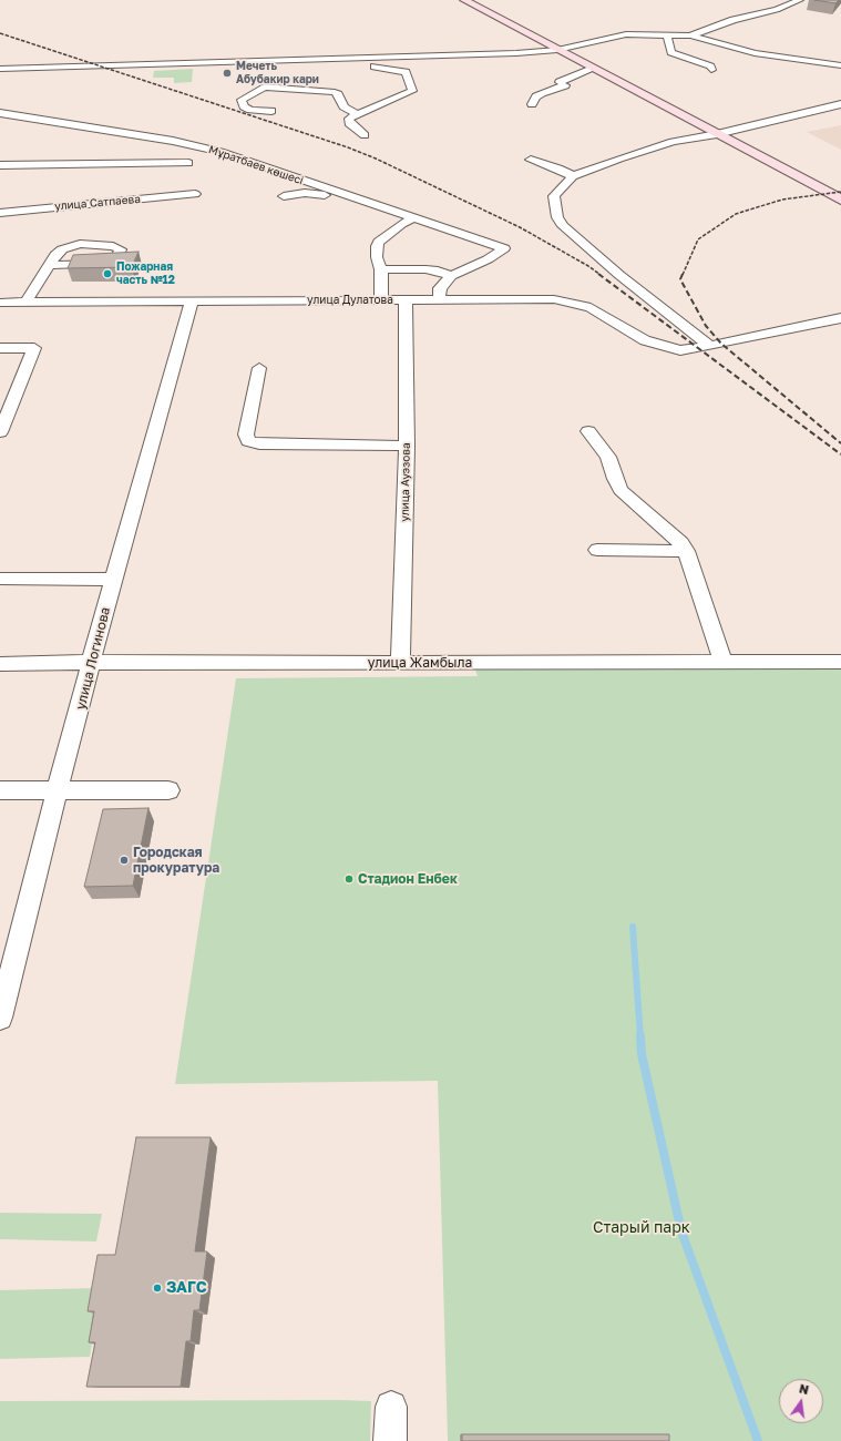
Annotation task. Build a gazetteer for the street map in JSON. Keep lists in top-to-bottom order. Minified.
{"streets":{"street":["Мұратбаев көшесі","улица Сатпаева","улица Дулатова","улица Ауэзова","улица Логинова","улица Жамбыла"]},"crossings":[["улица Дулатова","улица Ауэзова"],["улица Дулатова","улица Логинова"],["улица Ауэзова","улица Жамбыла"],["улица Логинова","улица Жамбыла"]],"parks":["Старый парк"],"places":["Мечеть Абубакир кари","Пожарная часть №12","Городская прокуратура","Стадион Енбек","ЗАГС"],"north":"top"}
